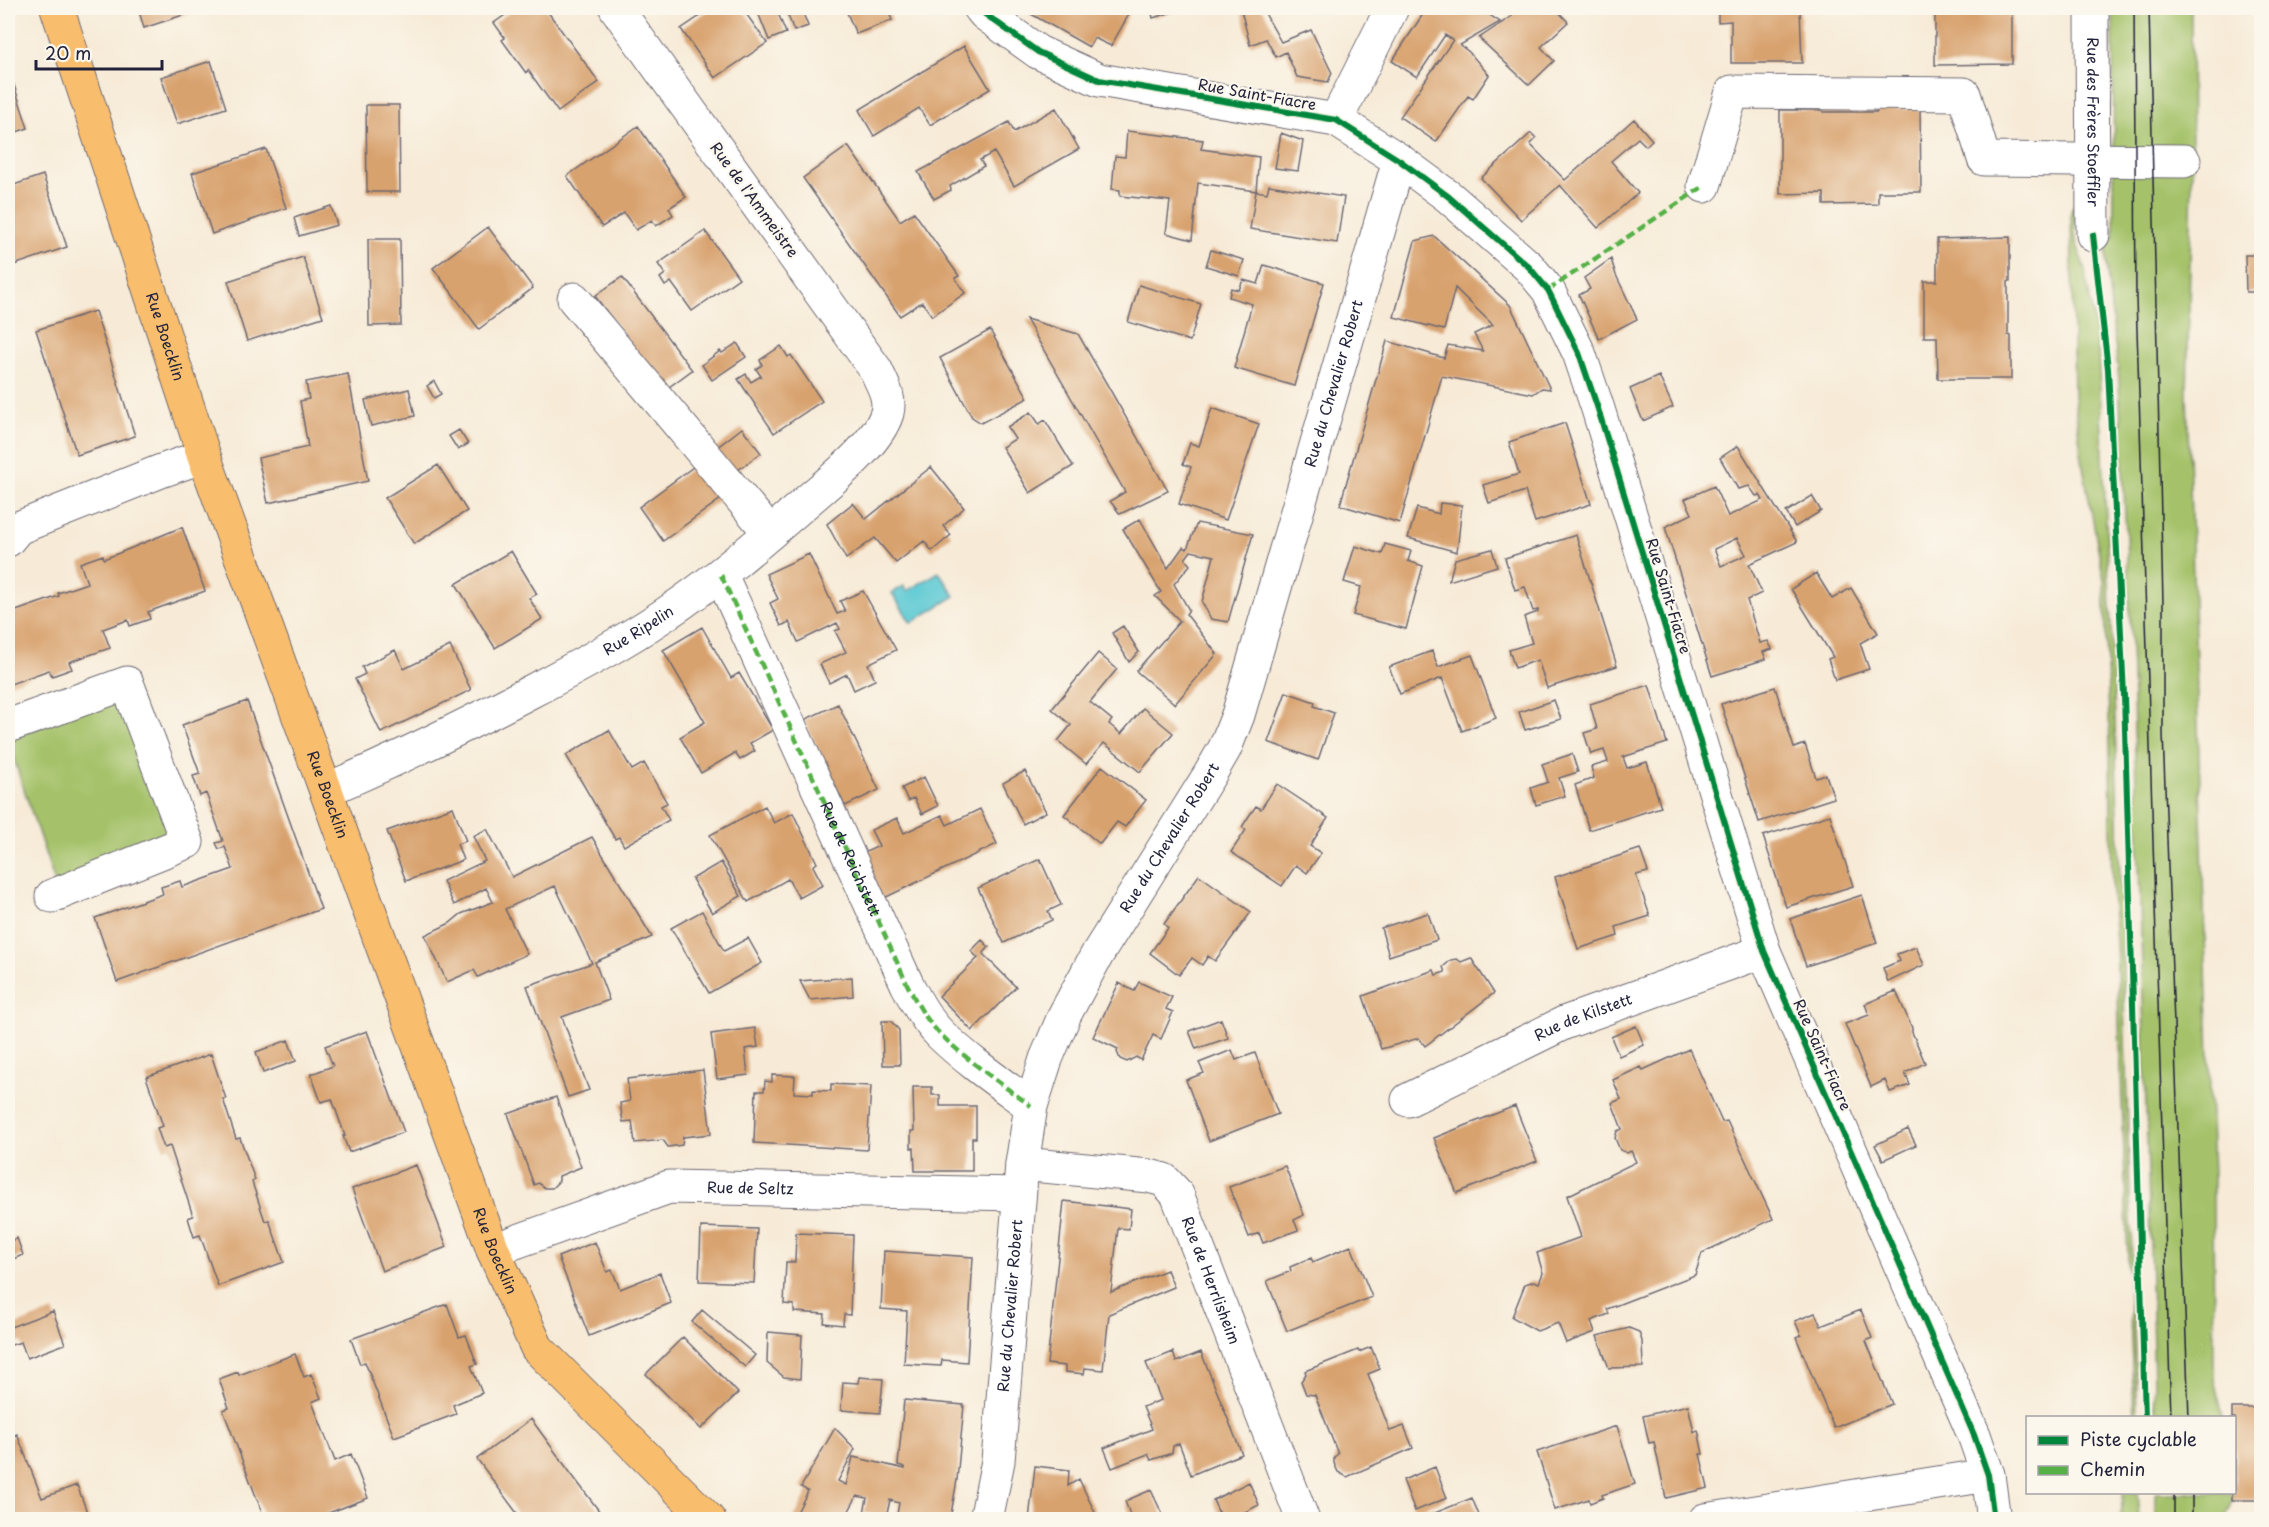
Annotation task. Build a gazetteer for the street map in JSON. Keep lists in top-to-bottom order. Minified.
{"streets":{"main road":["Rue Boecklin"],"street":["Rue Saint-Fiacre","Rue des Frères Stoeffler","Rue de l'Ammeistre","Rue du Chevalier Robert","Rue Ripelin","Rue de Reichstett","Rue de Kilstett","Rue de Seltz","Rue de Herrlisheim"]},"crossings":[["Rue Saint-Fiacre","Rue du Chevalier Robert"],["Rue Saint-Fiacre","Rue de Kilstett"],["Rue de l'Ammeistre","Rue Ripelin"],["Rue Boecklin","Rue Ripelin"],["Rue Boecklin","Rue de Seltz"],["Rue du Chevalier Robert","Rue de Reichstett"],["Rue du Chevalier Robert","Rue de Seltz"],["Rue du Chevalier Robert","Rue de Herrlisheim"],["Rue Ripelin","Rue de Reichstett"],["Rue de Seltz","Rue de Herrlisheim"]],"legend":["Piste cyclable","Chemin"],"scale_bar":"20 m"}
